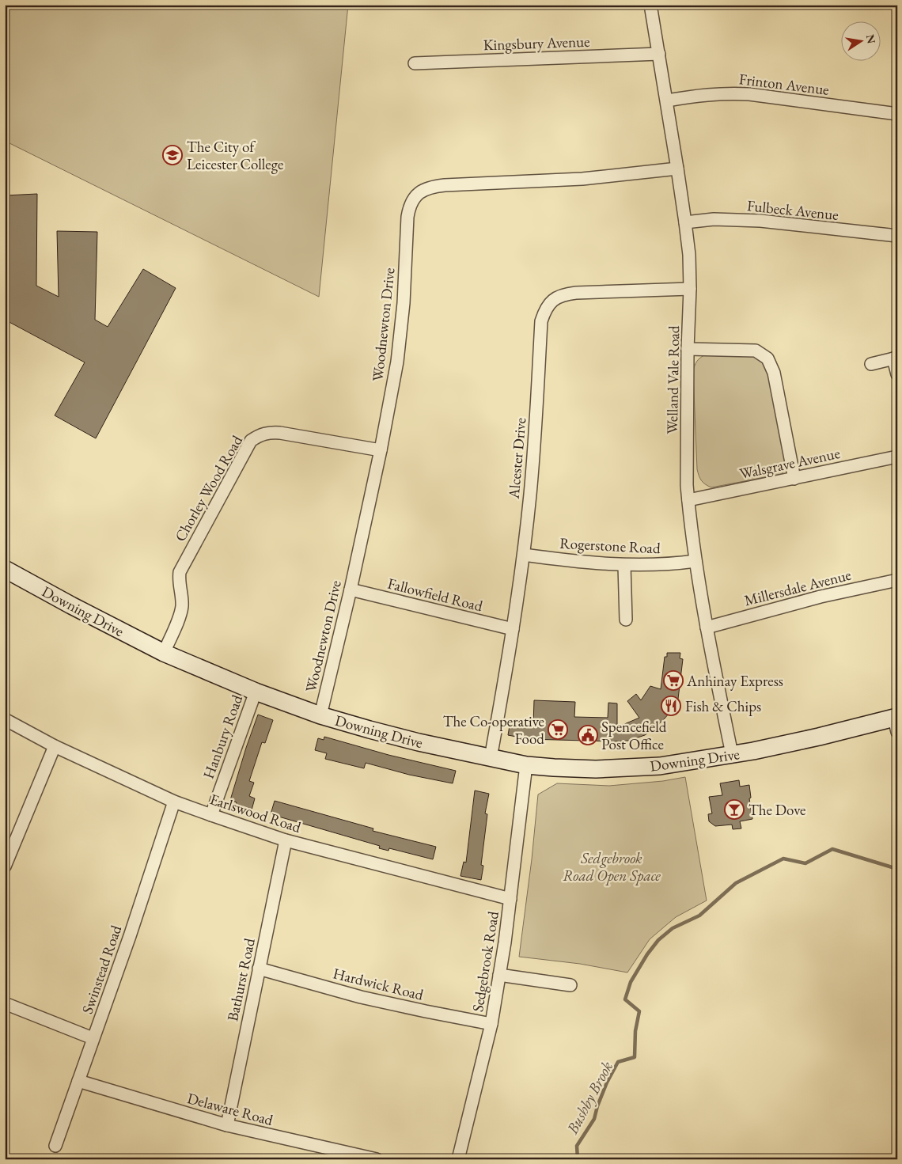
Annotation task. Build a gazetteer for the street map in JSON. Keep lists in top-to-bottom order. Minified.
{"streets":{"street":["Kingsbury Avenue","Frinton Avenue","Fulbeck Avenue","Woodnewton Drive","Welland Vale Road","Alcester Drive","Walsgrave Avenue","Chorley Wood Road","Rogerstone Road","Millersdale Avenue","Fallowfield Road","Downing Drive","Hanbury Road","Earlswood Road","Sedgebrook Road","Swinstead Road","Bathurst Road","Hardwick Road","Delaware Road"]},"crossings":[["Kingsbury Avenue","Welland Vale Road"],["Frinton Avenue","Welland Vale Road"],["Fulbeck Avenue","Welland Vale Road"],["Woodnewton Drive","Welland Vale Road"],["Woodnewton Drive","Chorley Wood Road"],["Woodnewton Drive","Fallowfield Road"],["Woodnewton Drive","Downing Drive"],["Welland Vale Road","Alcester Drive"],["Welland Vale Road","Walsgrave Avenue"],["Welland Vale Road","Rogerstone Road"],["Welland Vale Road","Millersdale Avenue"],["Welland Vale Road","Downing Drive"],["Alcester Drive","Rogerstone Road"],["Alcester Drive","Fallowfield Road"],["Alcester Drive","Downing Drive"],["Chorley Wood Road","Downing Drive"],["Downing Drive","Hanbury Road"],["Downing Drive","Sedgebrook Road"],["Hanbury Road","Earlswood Road"],["Earlswood Road","Sedgebrook Road"],["Earlswood Road","Swinstead Road"],["Earlswood Road","Bathurst Road"],["Sedgebrook Road","Hardwick Road"],["Swinstead Road","Delaware Road"],["Bathurst Road","Hardwick Road"],["Bathurst Road","Delaware Road"]],"water":["Bushby Brook"],"parks":["Sedgebrook Road Open Space"],"places":{"school or university":["The City of Leicester College"],"supermarket":["Anhinay Express","The Co-operative Food"],"restaurant":["Fish & Chips"],"public building":["Spencefield Post Office"],"bar":["The Dove"]},"north":"right"}
